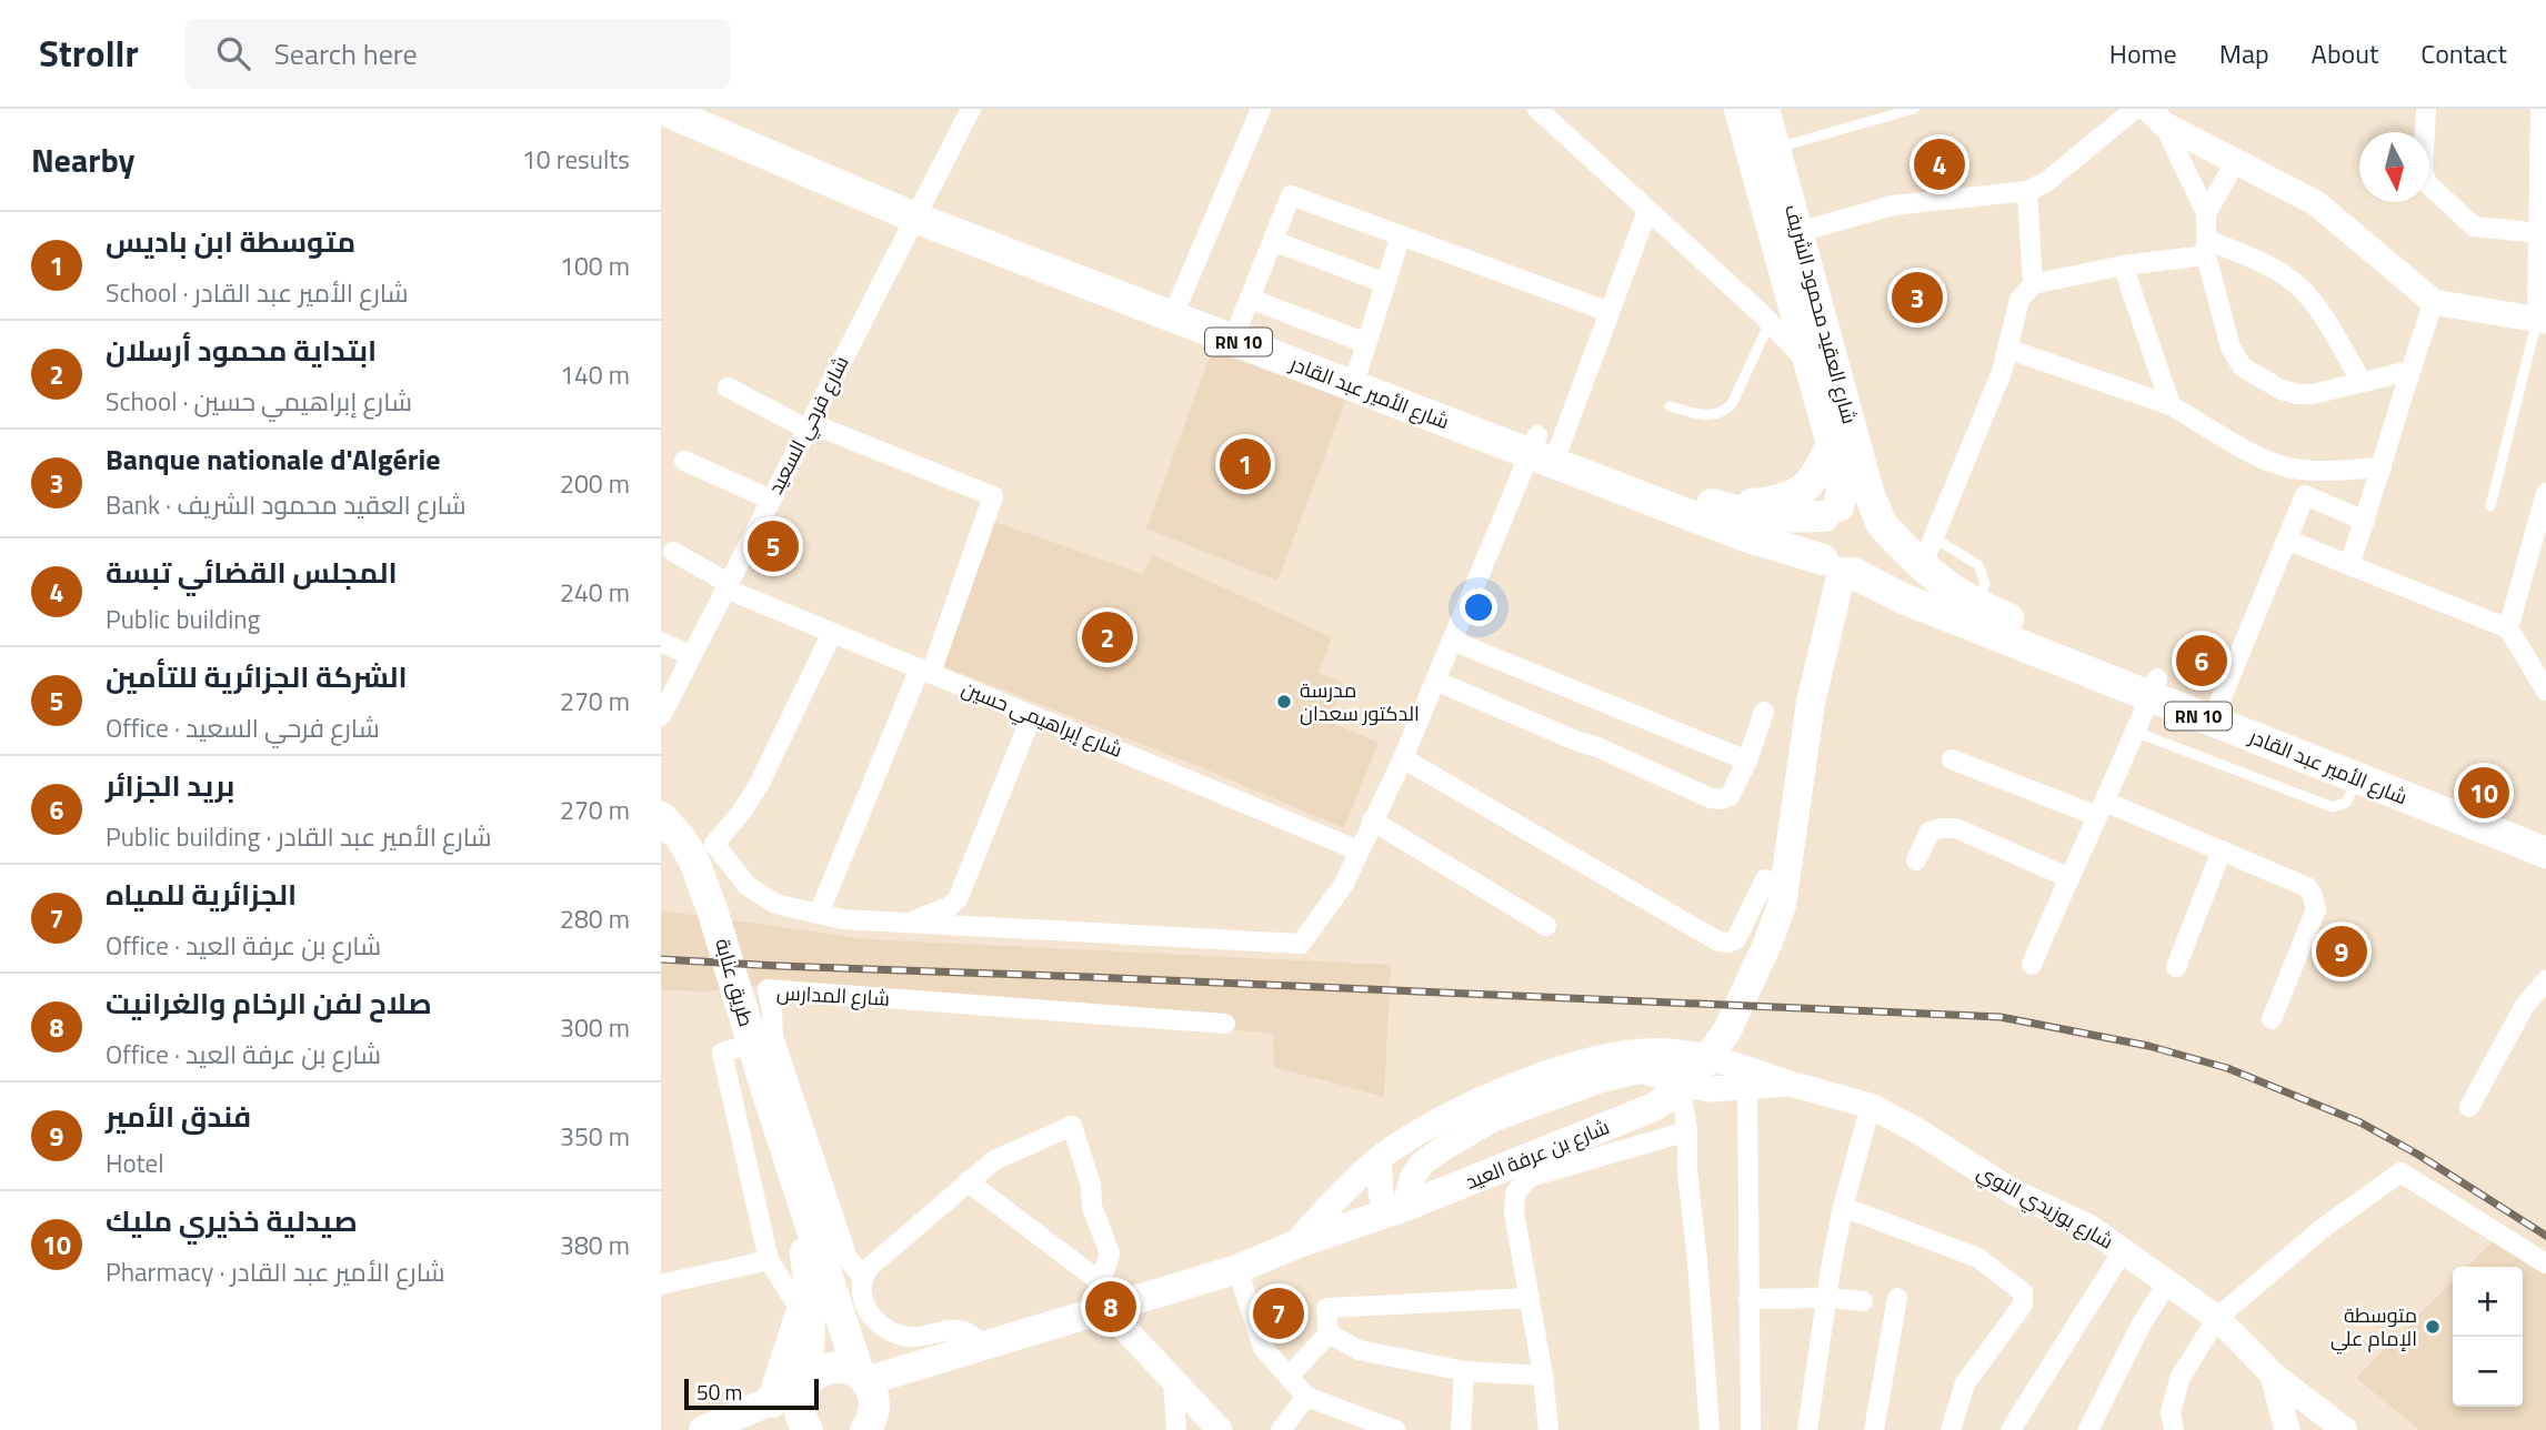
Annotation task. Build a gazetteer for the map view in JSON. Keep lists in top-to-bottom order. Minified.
{"streets":{"main road":["شارع العقيد محمود الشريف","RN 10","شارع الأمير عبد القادر","طريق عنابة","شارع بن عرفة العيد"],"street":["شارع فرحي السعيد","شارع إبراهيمي حسين","شارع المدارس","شارع بوزيدي النوي"]},"crossings":[["شارع العقيد محمود الشريف","شارع الأمير عبد القادر"],["شارع العقيد محمود الشريف","شارع بن عرفة العيد"],["شارع الأمير عبد القادر","شارع فرحي السعيد"],["شارع الأمير عبد القادر","شارع بن عرفة العيد"],["شارع فرحي السعيد","شارع إبراهيمي حسين"],["طريق عنابة","شارع بن عرفة العيد"],["شارع بن عرفة العيد","شارع بوزيدي النوي"]],"places":["مدرسة الدكتور سعدان","متوسطة الإمام علي"],"scale_bar":"50 m","north":"bottom","page":{"header":"Strollr","search":"Search here","nav":["Home","Map","About","Contact"],"heading":["Nearby","10 results"],"pins":["4","3","1","5","2","6","10","9","8","7"],"list":[{"mark":"1","name":"متوسطة ابن باديس","note":"School · شارع الأمير عبد القادر","value":"100 m"},{"mark":"2","name":"ابتداية محمود أرسلان","note":"School · شارع إبراهيمي حسين","value":"140 m"},{"mark":"3","name":"Banque nationale d'Algérie","note":"Bank · شارع العقيد محمود الشريف","value":"200 m"},{"mark":"4","name":"المجلس القضائي تبسة","note":"Public building","value":"240 m"},{"mark":"5","name":"الشركة الجزائرية للتأمين","note":"Office · شارع فرحي السعيد","value":"270 m"},{"mark":"6","name":"بريد الجزائر","note":"Public building · شارع الأمير عبد القادر","value":"270 m"},{"mark":"7","name":"الجزائرية للمياه","note":"Office · شارع بن عرفة العيد","value":"280 m"},{"mark":"8","name":"صلاح لفن الرخام والغرانيت","note":"Office · شارع بن عرفة العيد","value":"300 m"},{"mark":"9","name":"فندق الأمير","note":"Hotel","value":"350 m"},{"mark":"10","name":"صيدلية خذيري مليك","note":"Pharmacy · شارع الأمير عبد القادر","value":"380 m"}],"map_buttons":["+","−"],"scale":"50 m"}}
